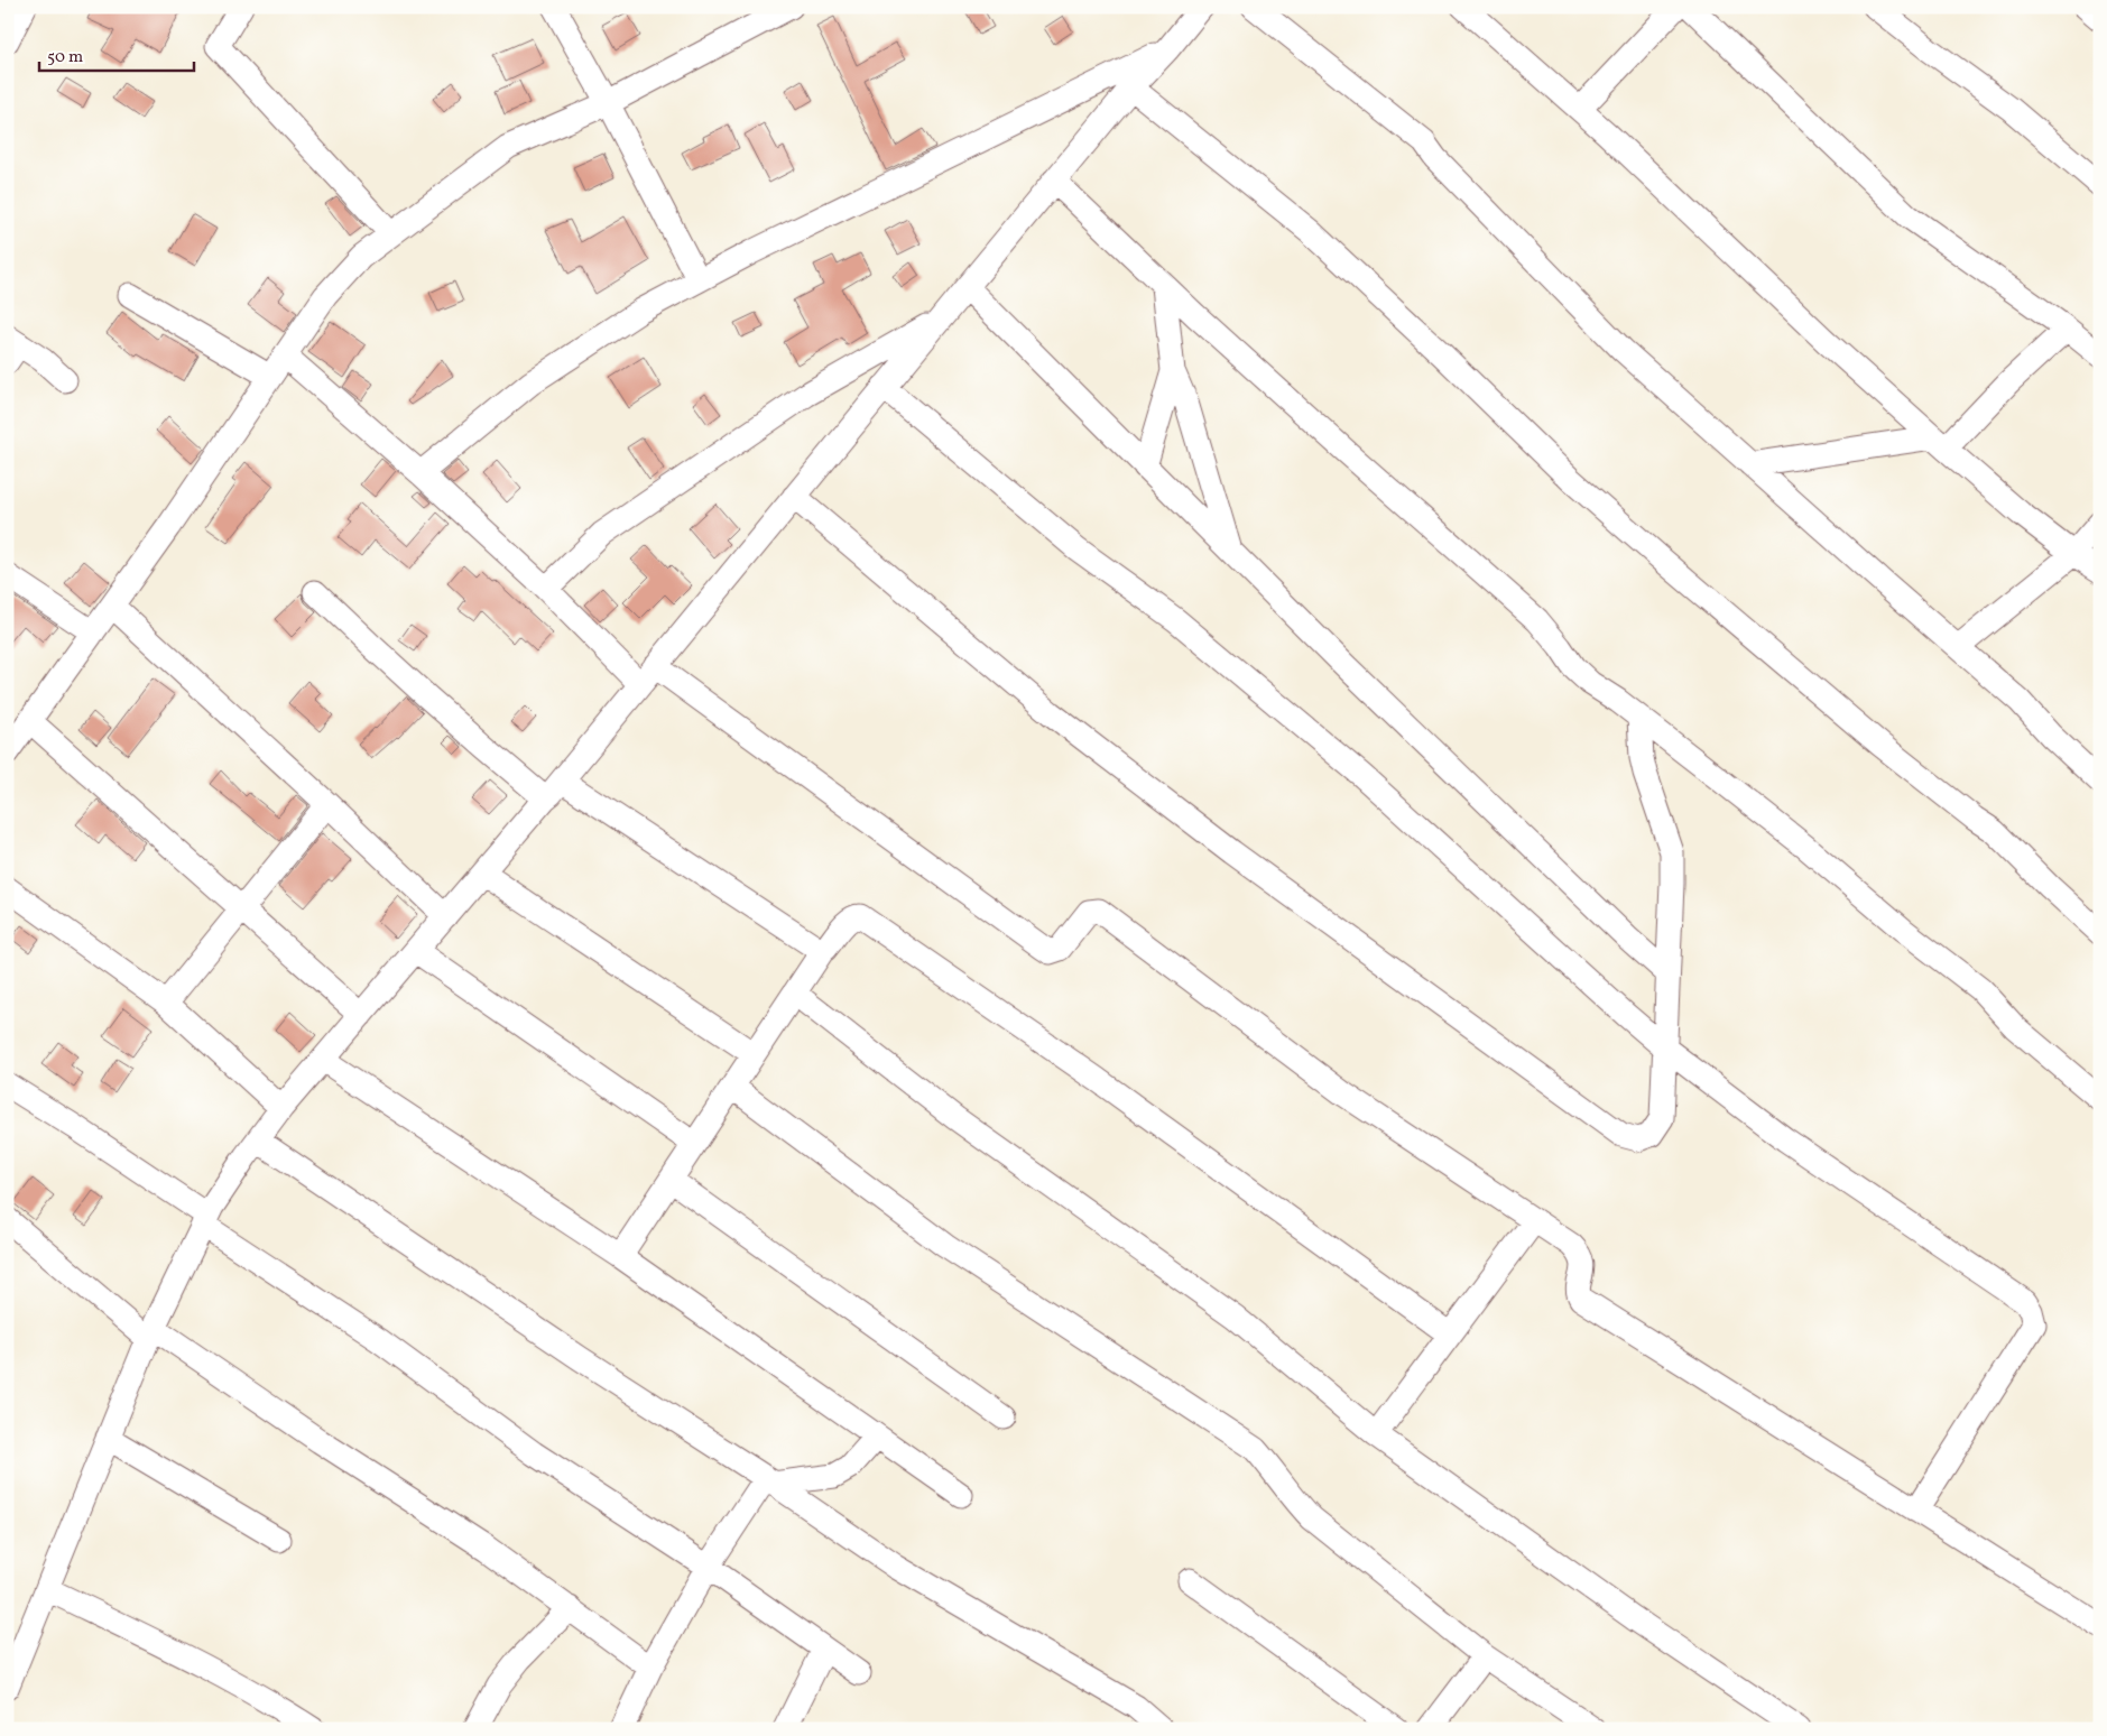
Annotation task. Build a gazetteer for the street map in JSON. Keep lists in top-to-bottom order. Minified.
{"scale_bar":"50 m"}
